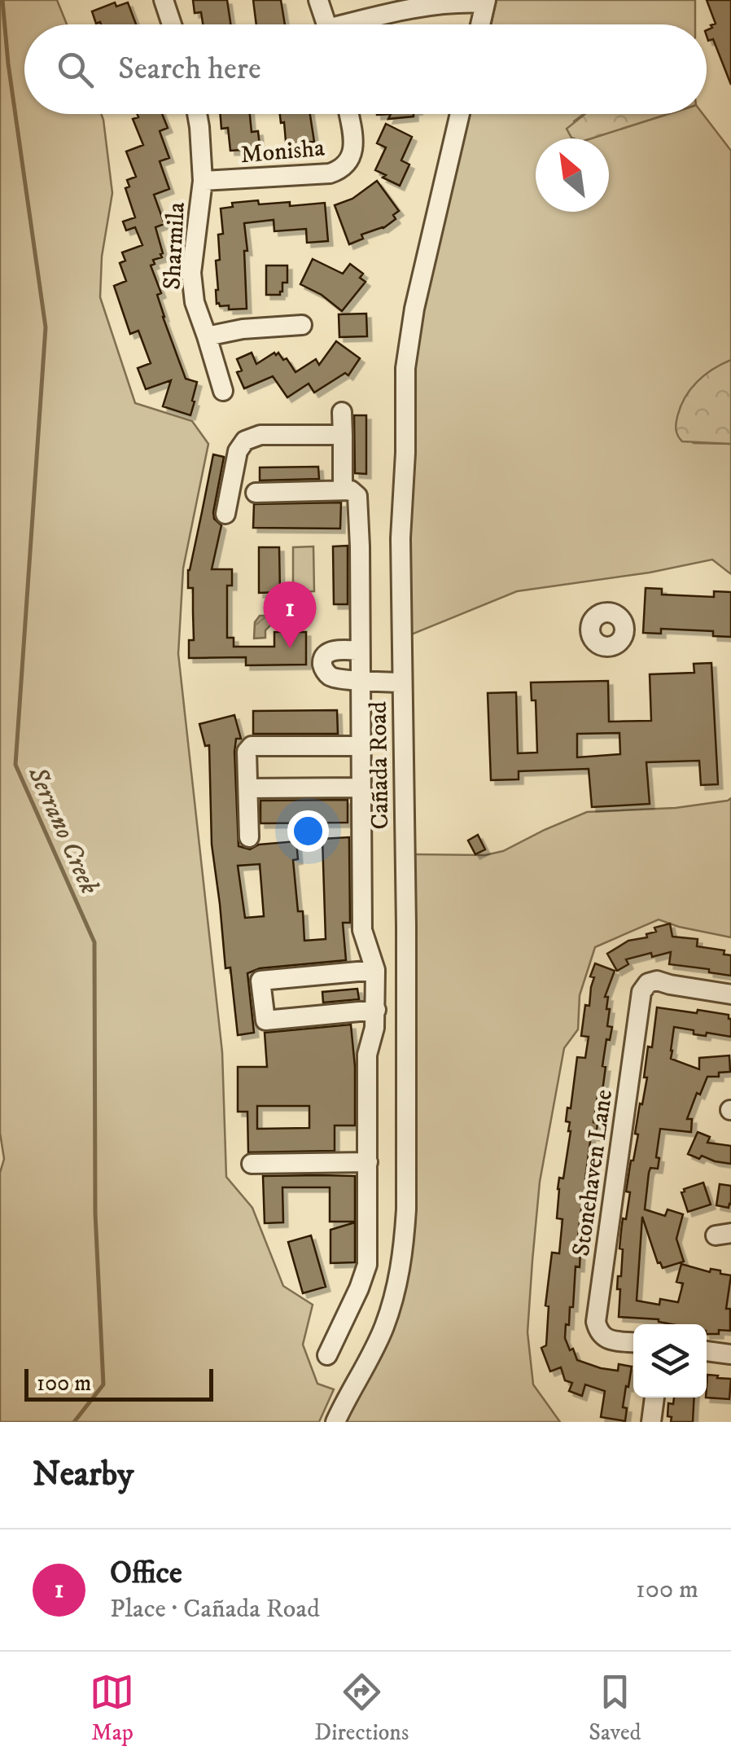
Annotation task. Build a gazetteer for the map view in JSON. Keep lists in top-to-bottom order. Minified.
{"streets":{"street":["Monisha","Sharmila","Cañada Road","Stonehaven Lane"]},"crossings":[["Monisha","Sharmila"]],"water":["Serrano Creek"],"scale_bar":"100 m","north":"top left","page":{"search":"Search here","pins":"1","scale":"100 m","heading":"Nearby","list":[{"mark":"1","name":"Office","note":"Place · Cañada Road","value":"100 m"}],"nav":["Map","Directions","Saved"]}}
